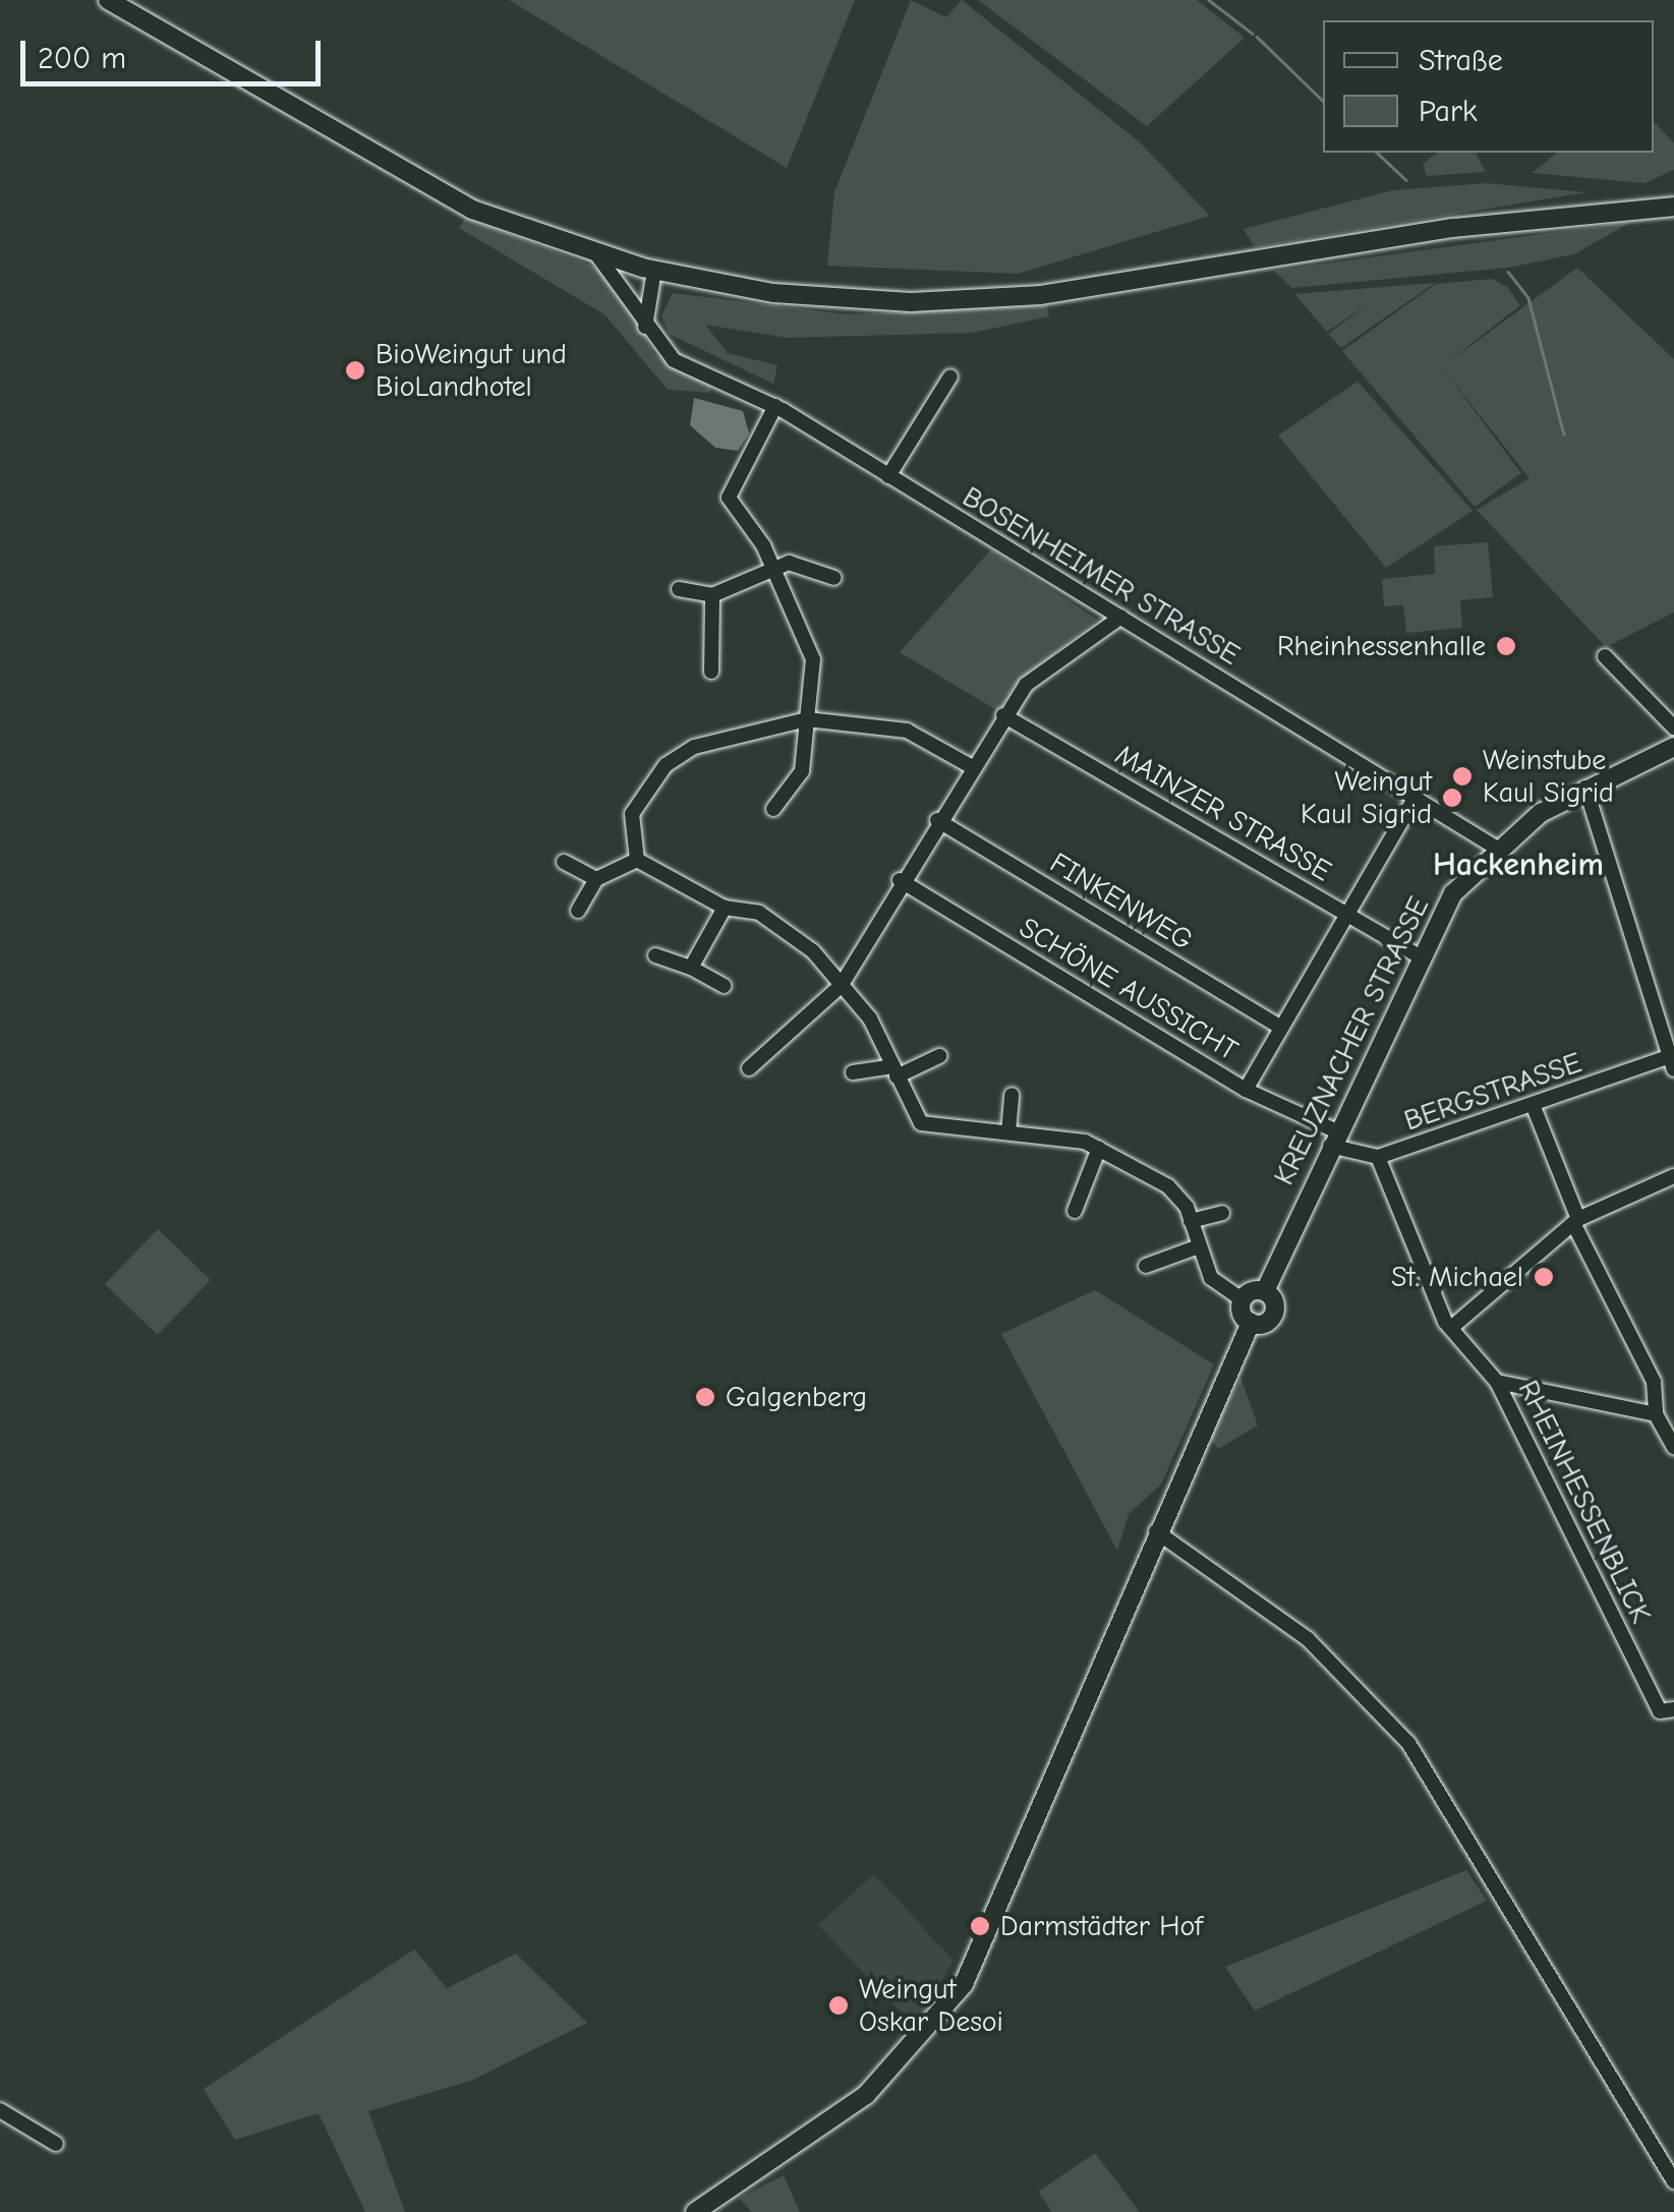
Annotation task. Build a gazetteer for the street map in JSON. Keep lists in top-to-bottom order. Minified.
{"streets":{"main road":["KREUZNACHER STRASSE"],"street":["BOSENHEIMER STRASSE","MAINZER STRASSE","FINKENWEG","SCHÖNE AUSSICHT","BERGSTRASSE","RHEINHESSENBLICK"]},"crossings":[["BOSENHEIMER STRASSE","KREUZNACHER STRASSE"],["MAINZER STRASSE","KREUZNACHER STRASSE"],["SCHÖNE AUSSICHT","KREUZNACHER STRASSE"],["SCHÖNE AUSSICHT","BERGSTRASSE"],["KREUZNACHER STRASSE","BERGSTRASSE"],["BERGSTRASSE","RHEINHESSENBLICK"]],"districts":["Hackenheim"],"places":["BioWeingut und BioLandhotel","Rheinhessenhalle","Weinstube Kaul Sigrid","Weingut Kaul Sigrid","St. Michael","Galgenberg","Darmstädter Hof","Weingut Oskar Desoi"],"legend":["Straße","Park"],"scale_bar":"200 m"}
